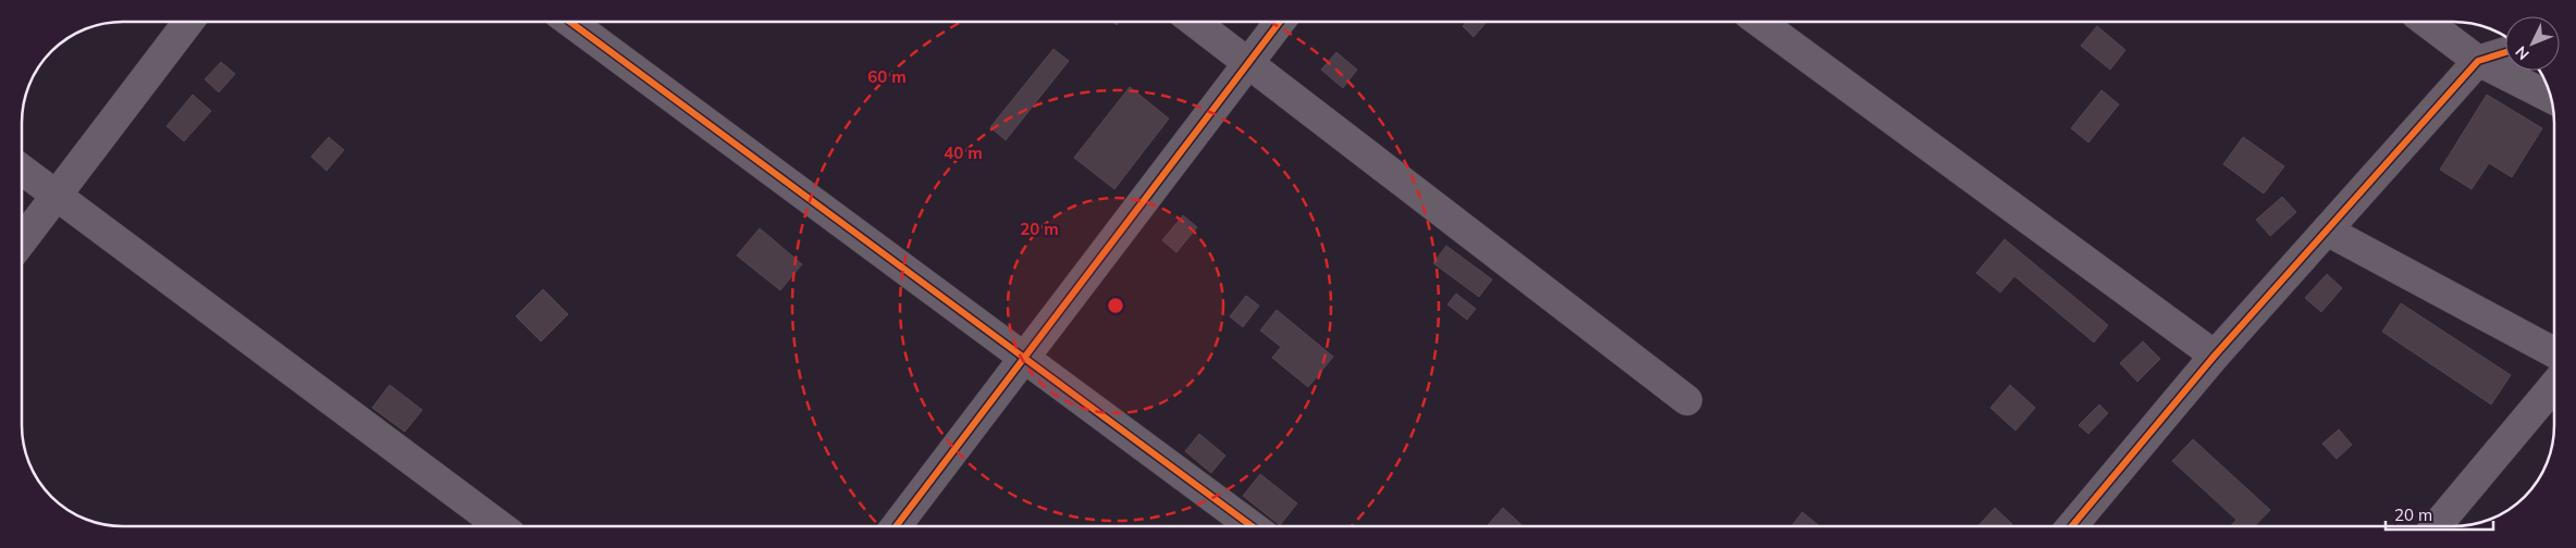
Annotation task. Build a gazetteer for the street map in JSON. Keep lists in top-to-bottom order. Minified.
{"scale_bar":"20 m","north":"bottom left","rings":["60 m","40 m","20 m"]}
